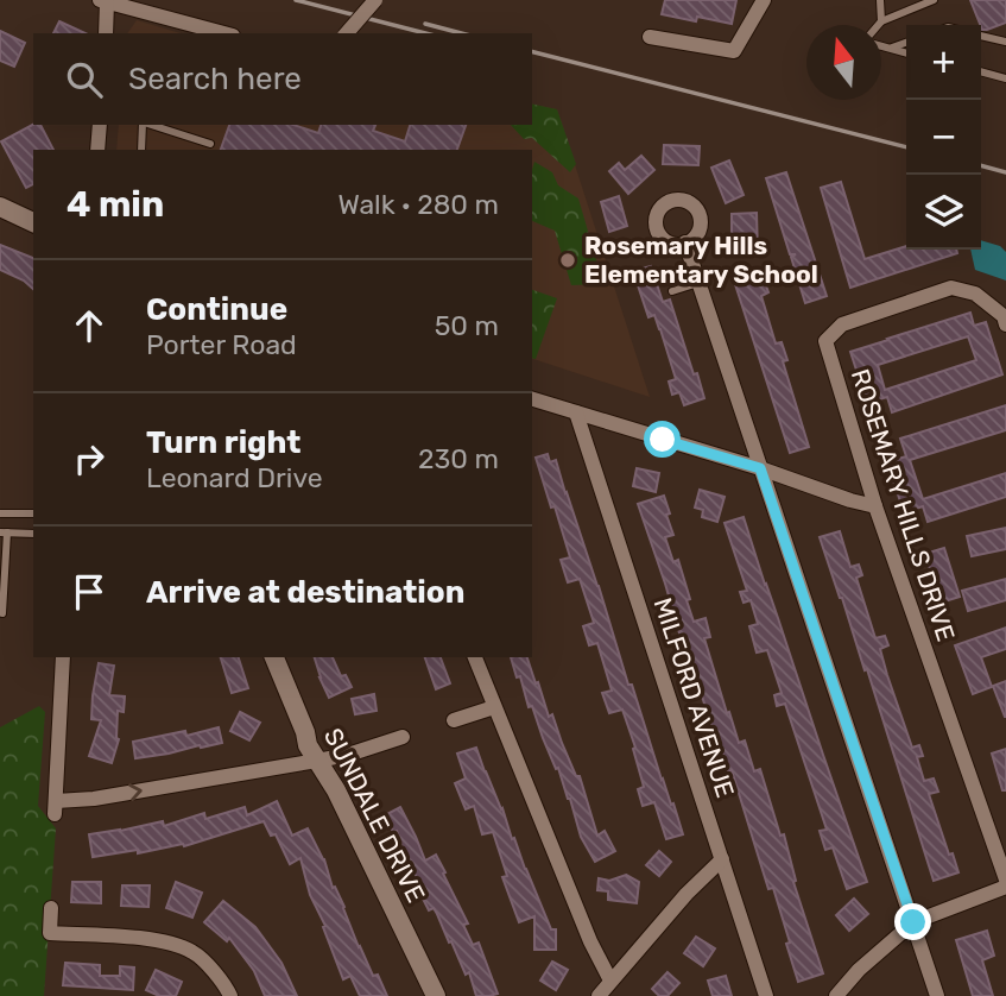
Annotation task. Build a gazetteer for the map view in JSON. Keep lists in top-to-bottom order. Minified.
{"streets":{"street":["ROSEMARY HILLS DRIVE","MILFORD AVENUE","SUNDALE DRIVE"]},"places":["Rosemary Hills Elementary School"],"north":"top","page":{"map_buttons":["+","−"],"search":"Search here","heading":["4 min","Walk · 280 m"],"list":[["Continue","Porter Road","50 m"],["Turn right","Leonard Drive","230 m"],"Arrive at destination"]}}
